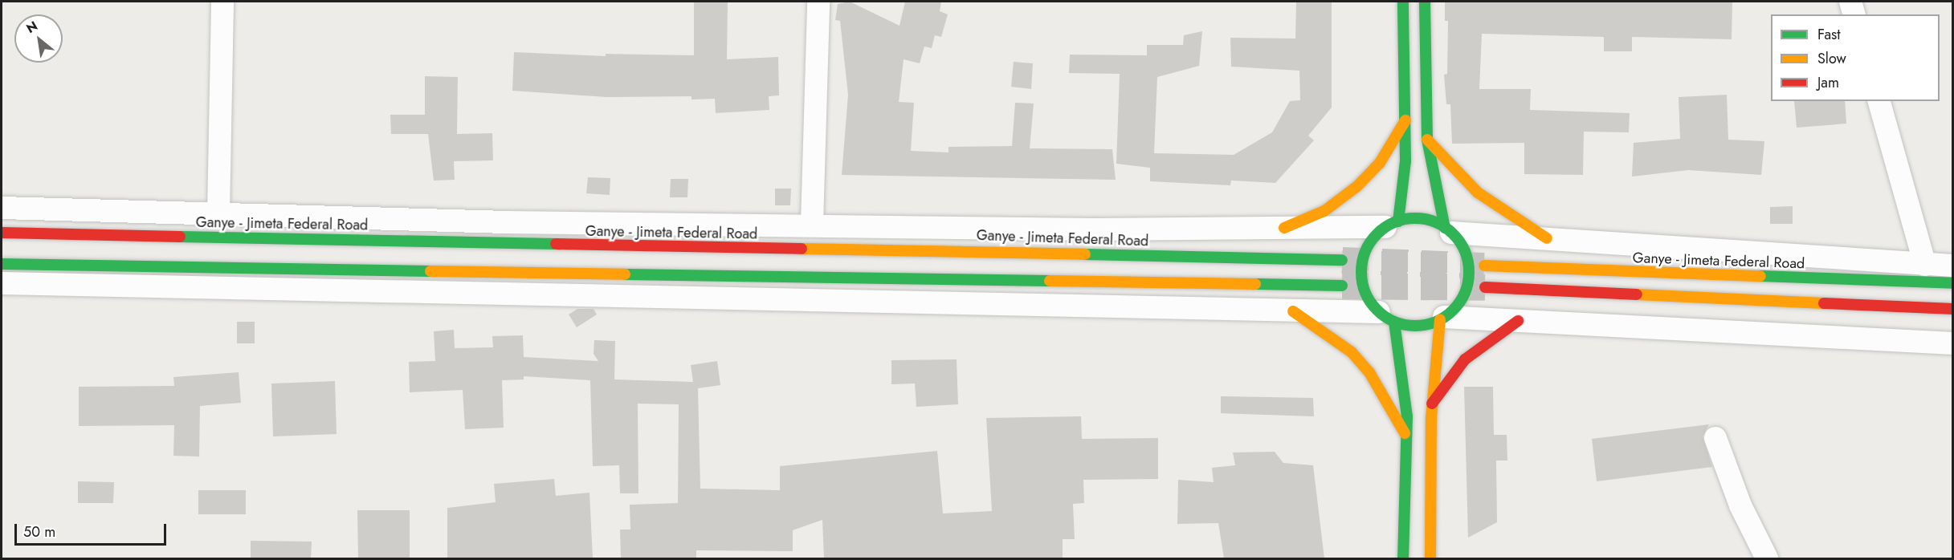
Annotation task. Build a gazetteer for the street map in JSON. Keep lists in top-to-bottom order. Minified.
{"streets":{"main road":["Ganye - Jimeta Federal Road"]},"legend":["Fast","Slow","Jam"],"scale_bar":"50 m","north":"top left"}
